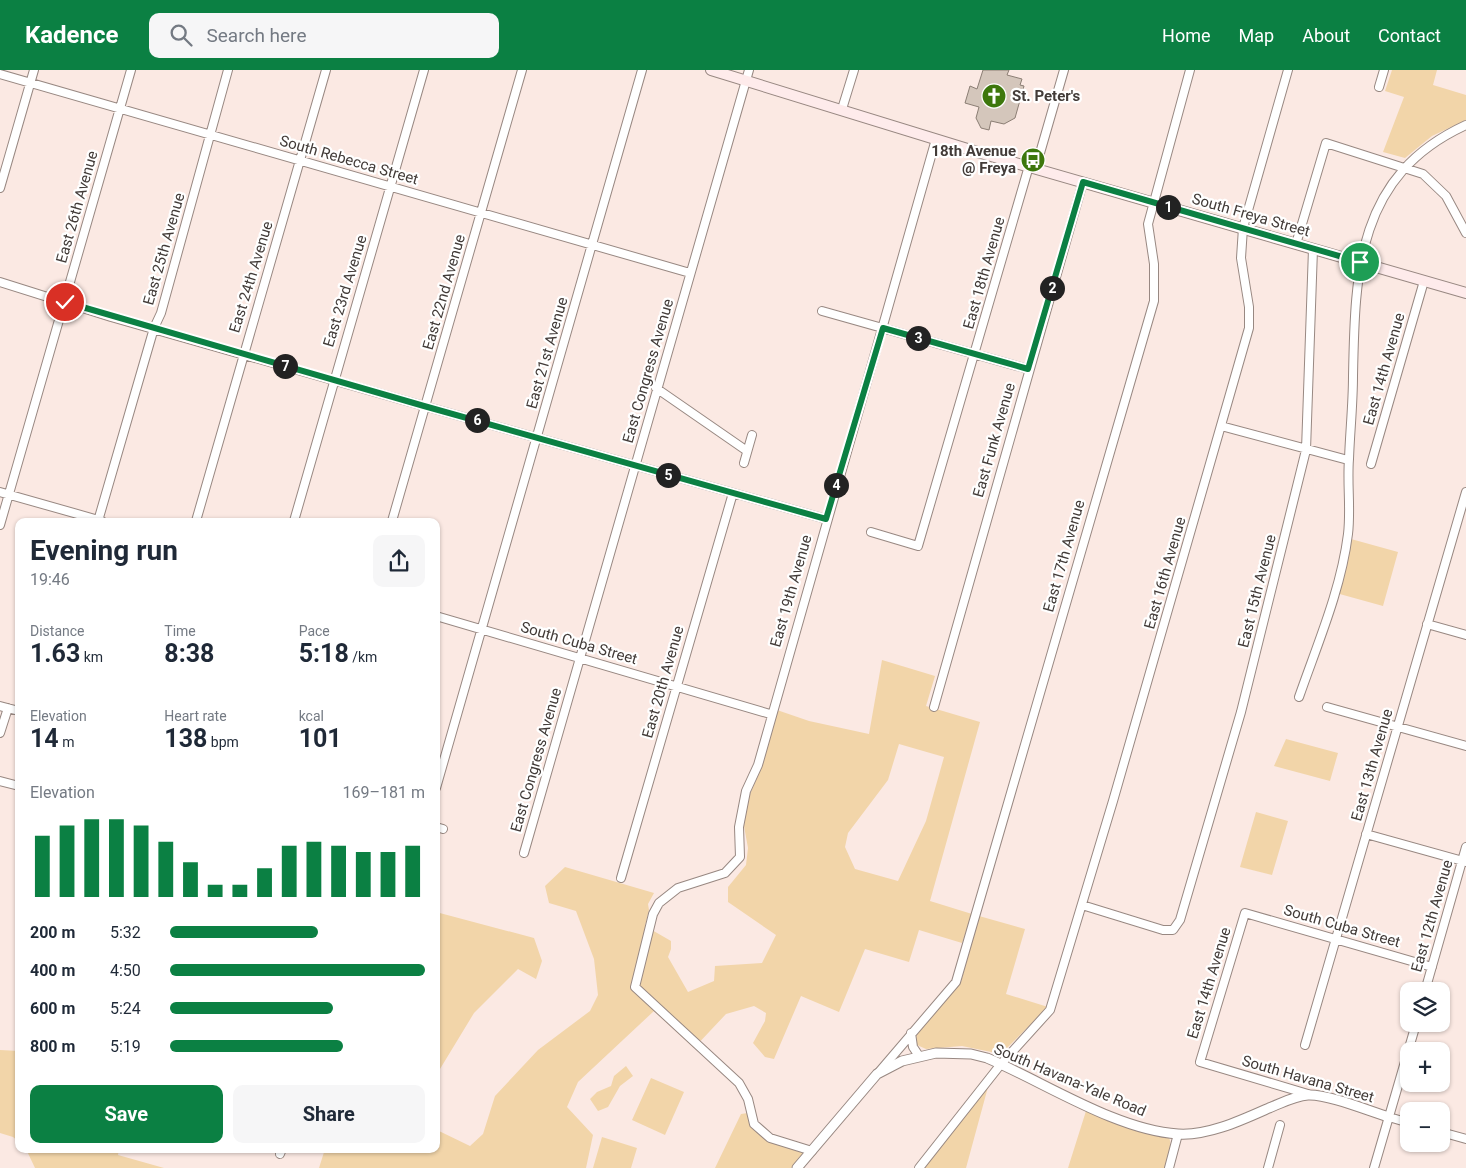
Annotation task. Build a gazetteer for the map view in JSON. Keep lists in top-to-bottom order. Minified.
{"streets":{"main road":["South Freya Street"],"street":["South Rebecca Street","East 26th Avenue","East 25th Avenue","East 18th Avenue","East 24th Avenue","East 23rd Avenue","East 22nd Avenue","East 21st Avenue","East 14th Avenue","East Congress Avenue","East Funk Avenue","East 17th Avenue","East 16th Avenue","East 19th Avenue","East 15th Avenue","South Cuba Street","East 20th Avenue","East 13th Avenue","East 12th Avenue","South Havana Street","South Havana-Yale Road"]},"crossings":[["South Rebecca Street","East 26th Avenue"],["South Rebecca Street","East 25th Avenue"],["South Rebecca Street","East 24th Avenue"],["South Rebecca Street","East 23rd Avenue"],["South Rebecca Street","East 22nd Avenue"],["South Rebecca Street","East 21st Avenue"],["South Rebecca Street","East Congress Avenue"],["South Freya Street","East 18th Avenue"],["South Freya Street","East 14th Avenue"],["South Freya Street","East Congress Avenue"],["South Freya Street","East Funk Avenue"],["South Freya Street","East 17th Avenue"],["South Freya Street","East 16th Avenue"],["South Freya Street","East 19th Avenue"],["South Freya Street","East 15th Avenue"],["East 21st Avenue","South Cuba Street"],["East 14th Avenue","South Cuba Street"],["East 14th Avenue","South Havana Street"],["East Congress Avenue","South Cuba Street"],["East 17th Avenue","South Havana-Yale Road"],["East 16th Avenue","East 15th Avenue"],["East 16th Avenue","South Havana-Yale Road"],["East 19th Avenue","South Cuba Street"],["South Cuba Street","East 20th Avenue"],["South Cuba Street","East 13th Avenue"],["South Cuba Street","East 12th Avenue"],["South Havana Street","South Havana-Yale Road"]],"places":{"church":["St. Peter's"],"bus stop":["18th Avenue @ Freya"]},"page":{"header":"Kadence","search":"Search here","nav":["Home","Map","About","Contact"],"pins":["1","2","3","7","6","5","4"],"heading":["Evening run","19:46"],"stats":[["Distance","1.63 km"],["Time","8:38"],["Pace","5:18 /km"],["Elevation","14 m"],["Heart rate","138 bpm"],["kcal","101"]],"chart":["Elevation","169–181 m"],"list":[{"name":"200 m","note":"5:32"},{"name":"400 m","note":"4:50"},{"name":"600 m","note":"5:24"},{"name":"800 m","note":"5:19"}],"map_buttons":["+","−"],"buttons":["Save","Share"]}}
